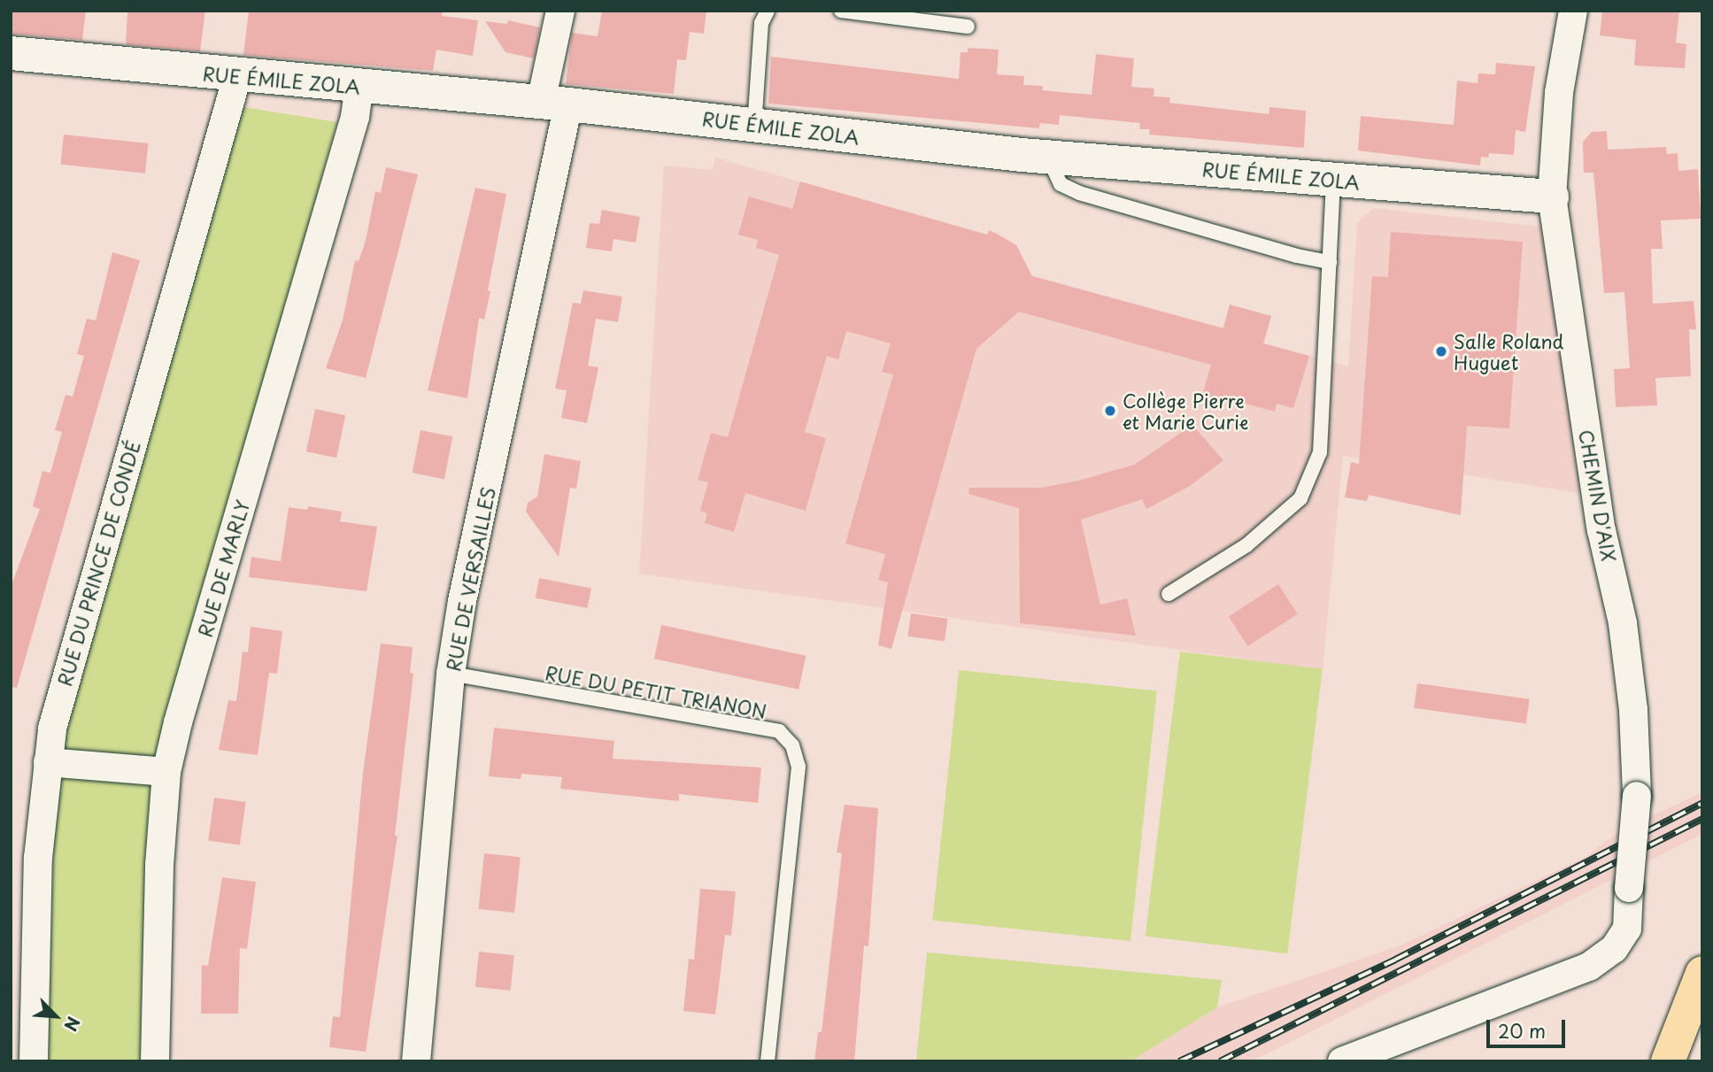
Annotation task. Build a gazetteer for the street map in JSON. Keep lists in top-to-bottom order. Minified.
{"streets":{"street":["RUE ÉMILE ZOLA","CHEMIN D'AIX","RUE DU PRINCE DE CONDÉ","RUE DE MARLY","RUE DE VERSAILLES"],"lane":["RUE DU PETIT TRIANON"]},"crossings":[["RUE ÉMILE ZOLA","CHEMIN D'AIX"],["RUE ÉMILE ZOLA","RUE DU PRINCE DE CONDÉ"],["RUE ÉMILE ZOLA","RUE DE MARLY"],["RUE ÉMILE ZOLA","RUE DE VERSAILLES"],["RUE DE VERSAILLES","RUE DU PETIT TRIANON"]],"places":["Salle Roland Huguet","Collège Pierre et Marie Curie"],"scale_bar":"20 m","north":"bottom right"}
